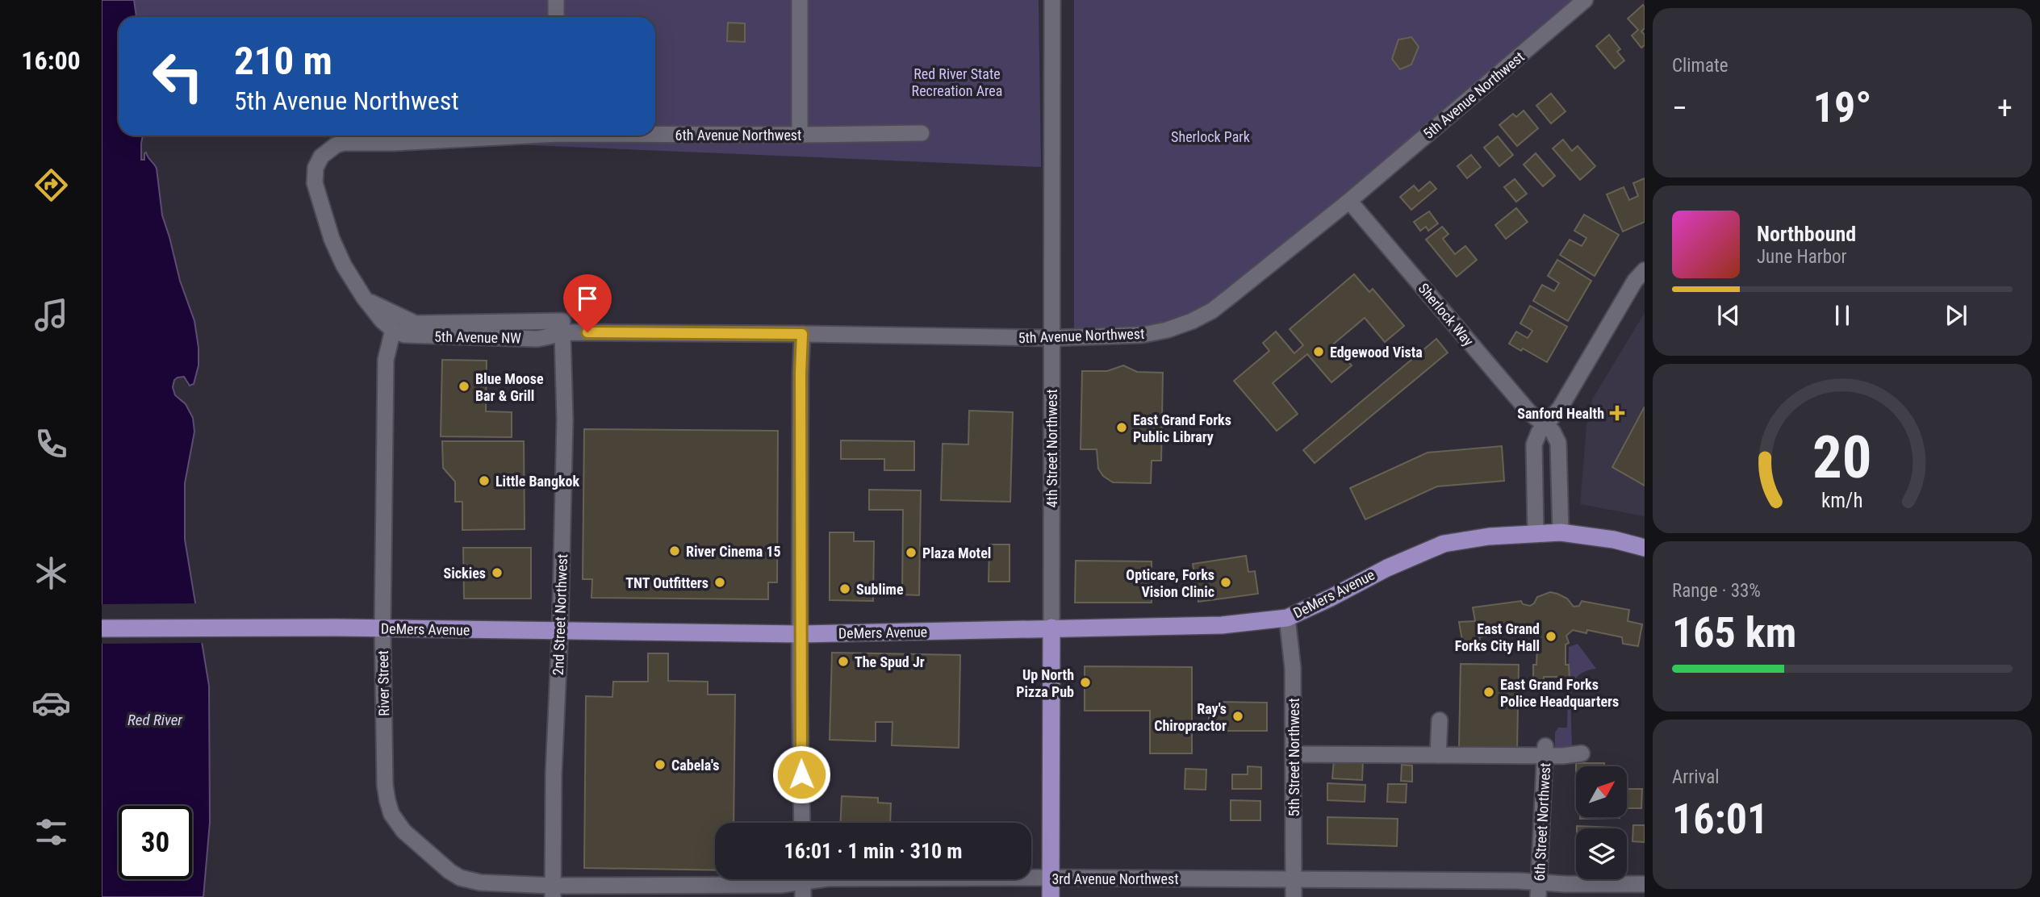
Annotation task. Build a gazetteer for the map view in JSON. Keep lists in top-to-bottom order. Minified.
{"streets":{"main road":["4th Street Northwest","DeMers Avenue"],"street":["5th Avenue Northwest","6th Avenue Northwest","Sherlock Way","5th Avenue NW","2nd Street Northwest","River Street","5th Street Northwest","6th Street Northwest","3rd Avenue Northwest"]},"crossings":[["5th Avenue Northwest","Sherlock Way"],["5th Avenue Northwest","5th Avenue NW"],["5th Avenue Northwest","4th Street Northwest"],["5th Avenue Northwest","2nd Street Northwest"],["6th Avenue Northwest","5th Avenue NW"],["6th Avenue Northwest","River Street"],["5th Avenue NW","2nd Street Northwest"],["5th Avenue NW","River Street"],["4th Street Northwest","DeMers Avenue"],["4th Street Northwest","3rd Avenue Northwest"],["DeMers Avenue","2nd Street Northwest"],["DeMers Avenue","River Street"],["DeMers Avenue","5th Street Northwest"],["2nd Street Northwest","River Street"],["2nd Street Northwest","3rd Avenue Northwest"],["River Street","3rd Avenue Northwest"],["5th Street Northwest","3rd Avenue Northwest"],["6th Street Northwest","3rd Avenue Northwest"]],"water":["Red River"],"parks":["Red River State Recreation Area","Sherlock Park"],"places":{"other":["Edgewood Vista","Blue Moose Bar & Grill","East Grand Forks Public Library","Little Bangkok","River Cinema 15","Plaza Motel","Sickies","TNT Outfitters","Opticare, Forks Vision Clinic","Sublime","East Grand Forks City Hall","The Spud Jr","Up North Pizza Pub","East Grand Forks Police Headquarters","Ray's Chiropractor","Cabela's"],"health":["Sanford Health"]},"north":"top right","page":{"tabs":"16:00","tile":["Climate",["Range · 33%","165 km"],["Arrival","16:01"]],"turn":["210 m","5th Avenue Northwest"],"heat":["−","19°","+"],"song":["Northbound","June Harbor"],"limit":"30","trip":"16:01 · 1 min · 310 m","gauge":["20","km/h"]}}
